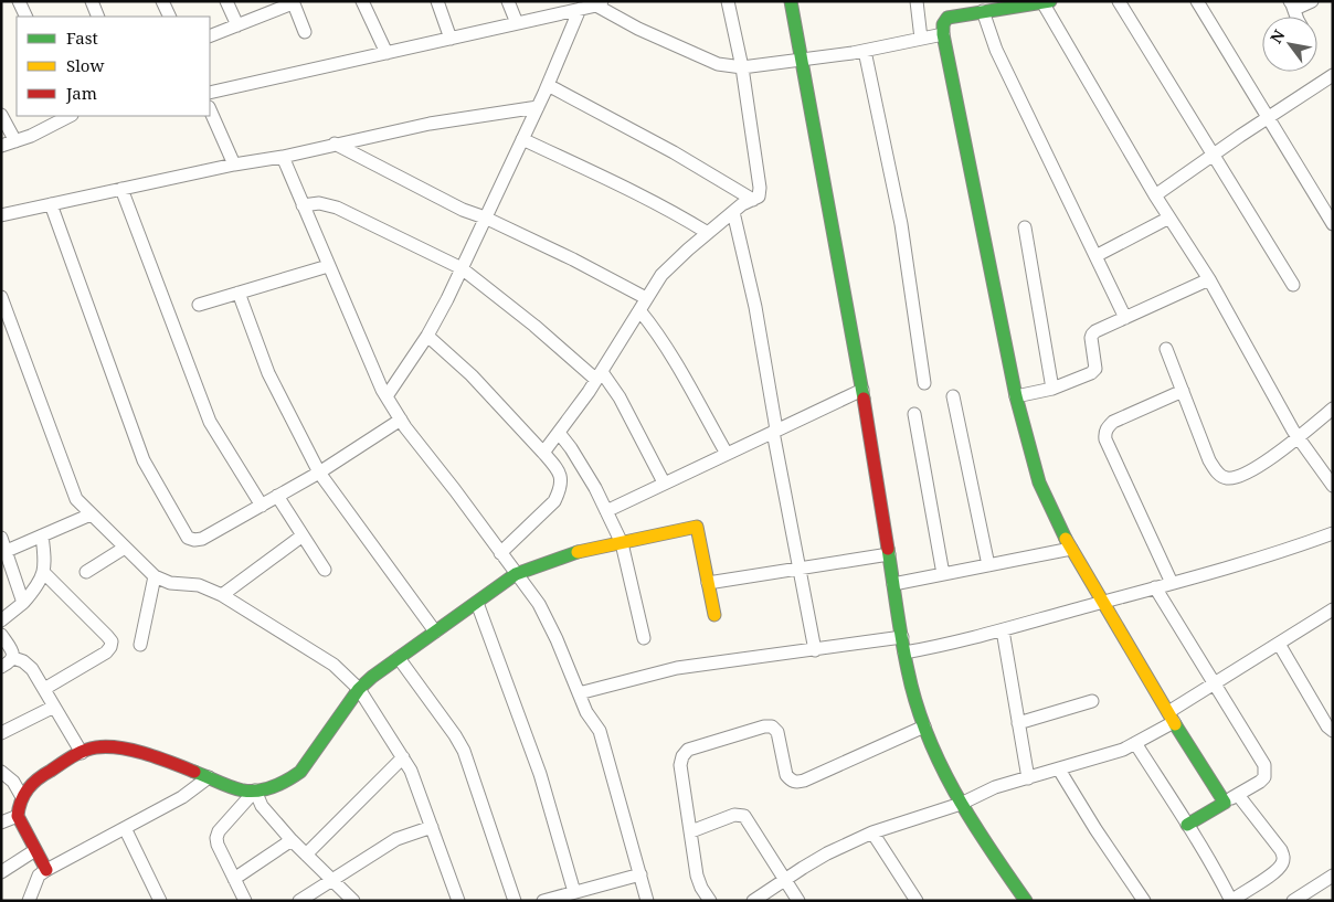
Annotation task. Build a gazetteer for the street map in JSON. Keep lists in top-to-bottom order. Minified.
{"legend":["Fast","Slow","Jam"],"north":"top left"}
